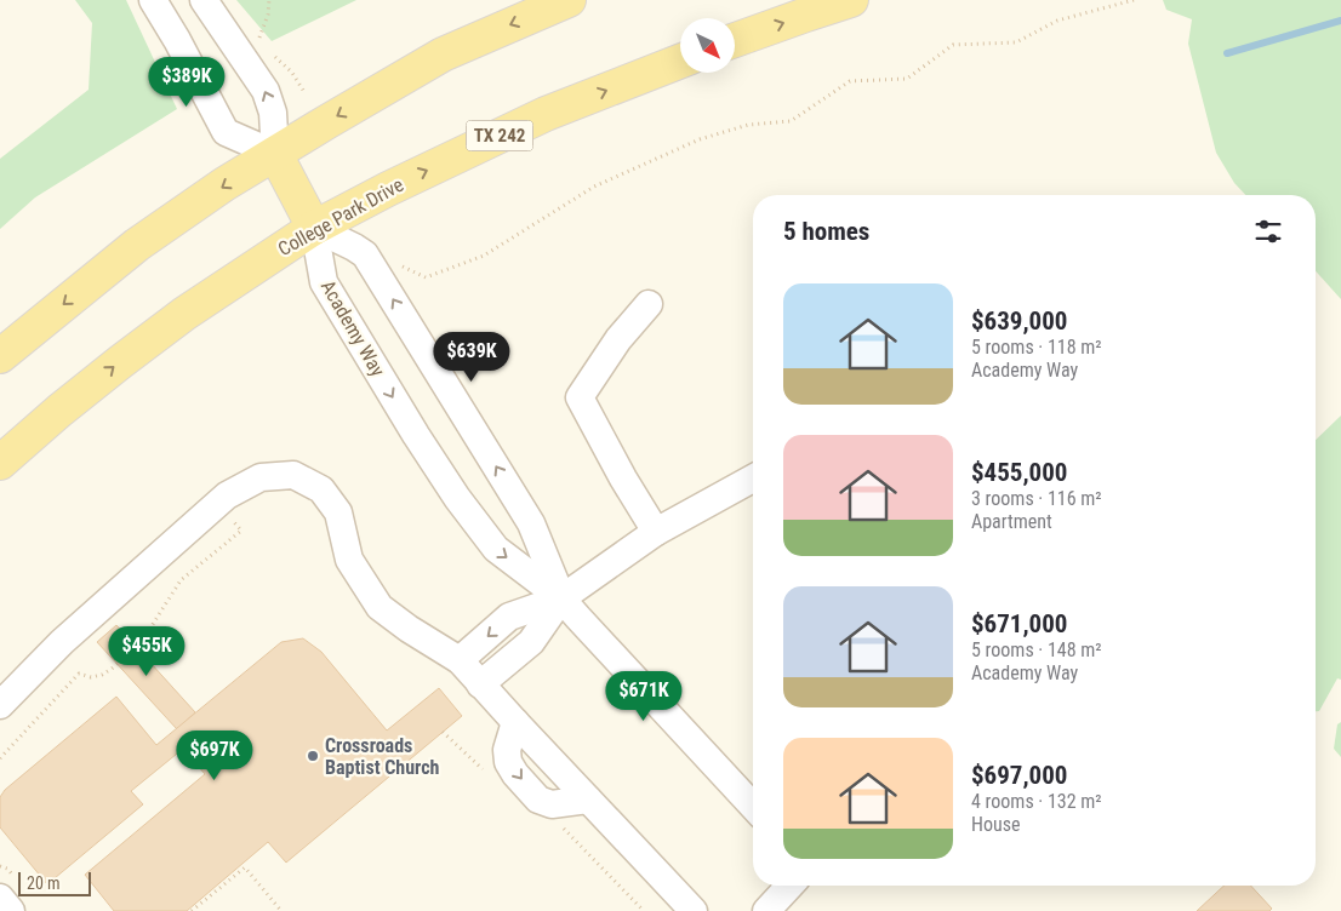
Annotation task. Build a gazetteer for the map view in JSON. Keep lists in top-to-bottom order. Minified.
{"streets":{"main road":["TX 242","College Park Drive"],"street":["Academy Way"]},"crossings":[["College Park Drive","Academy Way"]],"places":["Crossroads Baptist Church"],"scale_bar":"20 m","north":"bottom right","page":{"price":["$389K","$639K","$455K","$671K","$697K"],"heading":"5 homes","list":[{"name":"$639,000","note":"5 rooms · 118 m² · Academy Way"},{"name":"$455,000","note":"3 rooms · 116 m² · Apartment"},{"name":"$671,000","note":"5 rooms · 148 m² · Academy Way"},{"name":"$697,000","note":"4 rooms · 132 m² · House"}],"scale":"20 m"}}
